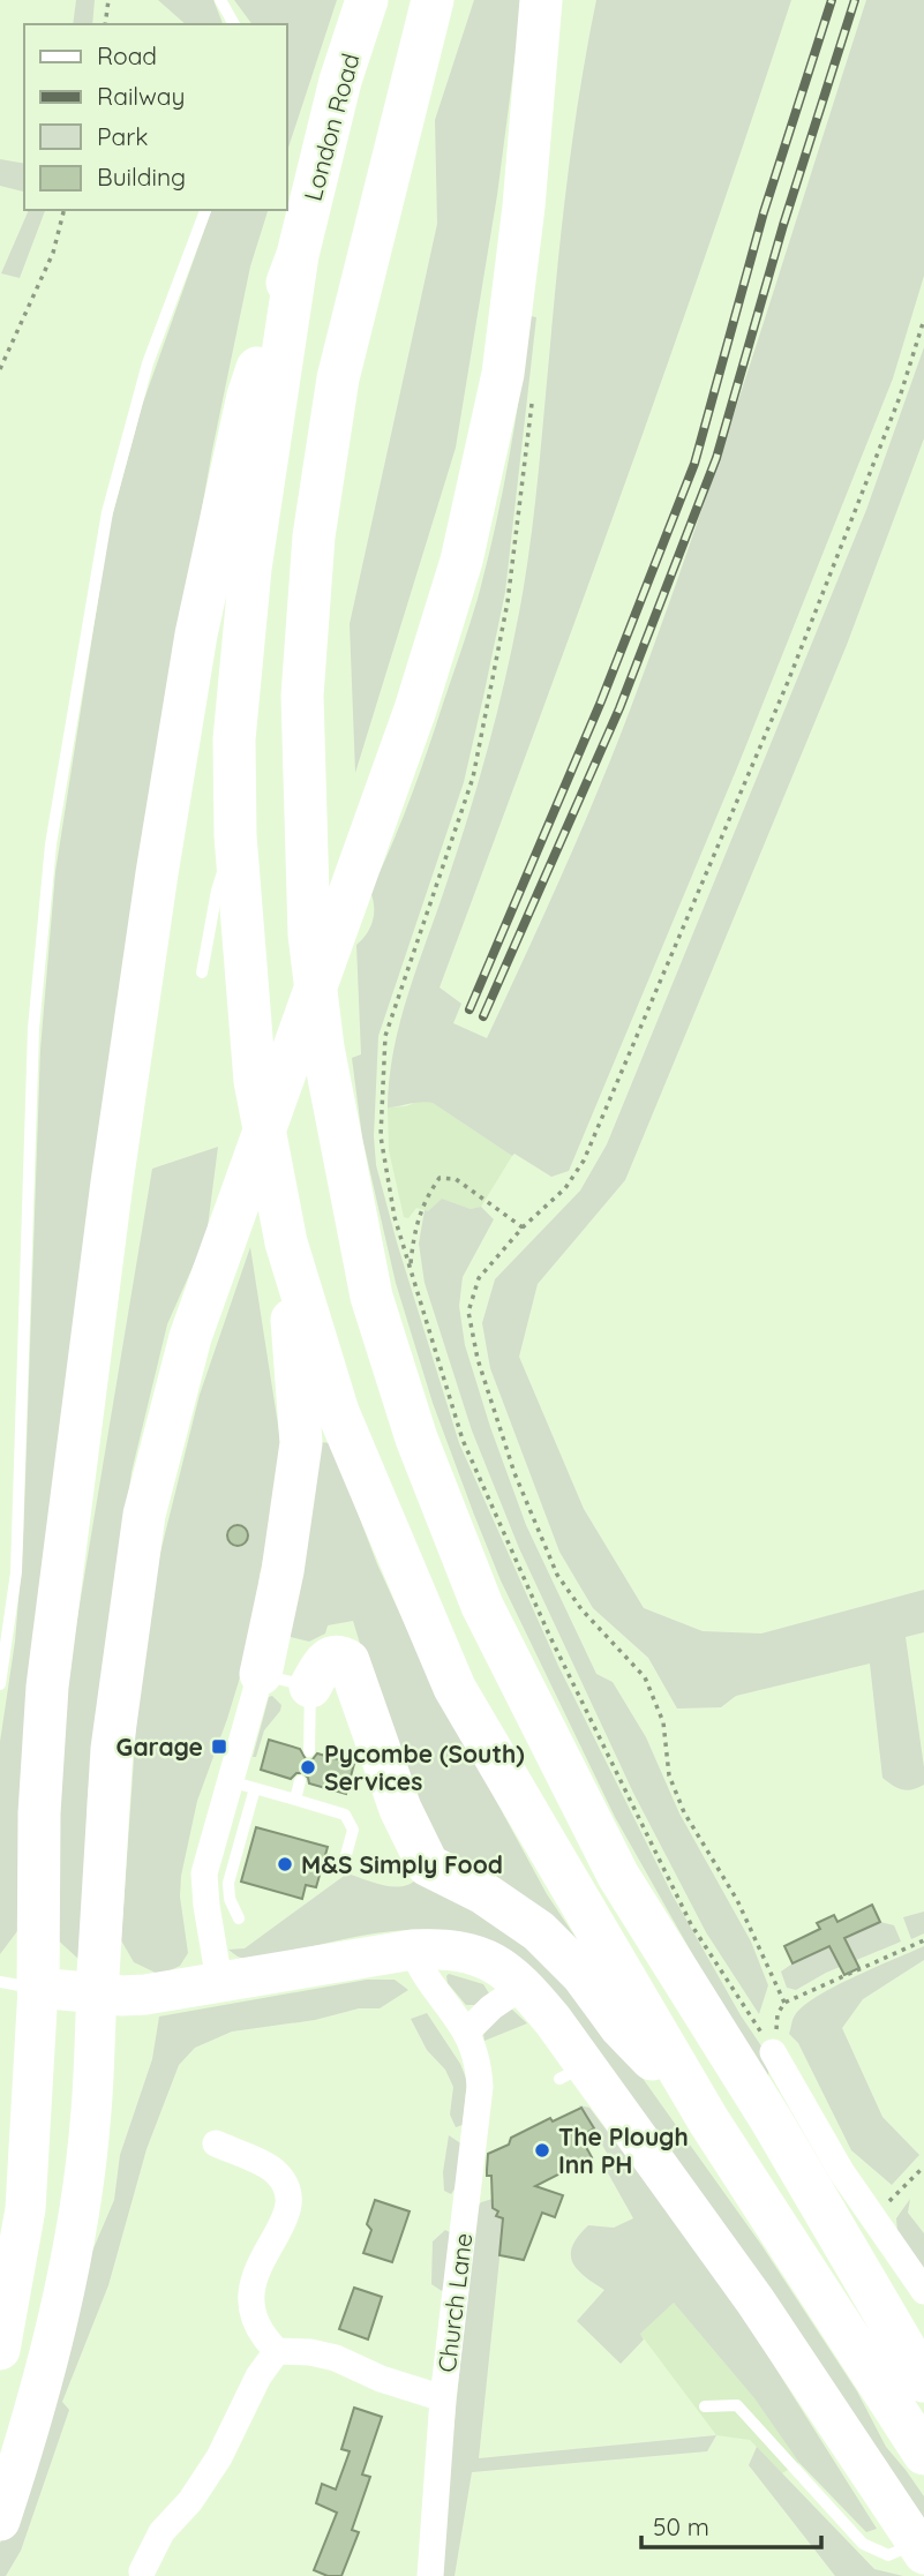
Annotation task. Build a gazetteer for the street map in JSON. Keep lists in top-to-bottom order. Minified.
{"streets":{"highway":["London Road"],"street":["Church Lane"]},"places":{"transit":["Garage"],"other":["Pycombe (South) Services","M&S Simply Food","The Plough Inn PH"]},"legend":["Road","Railway","Park","Building"],"scale_bar":"50 m"}
